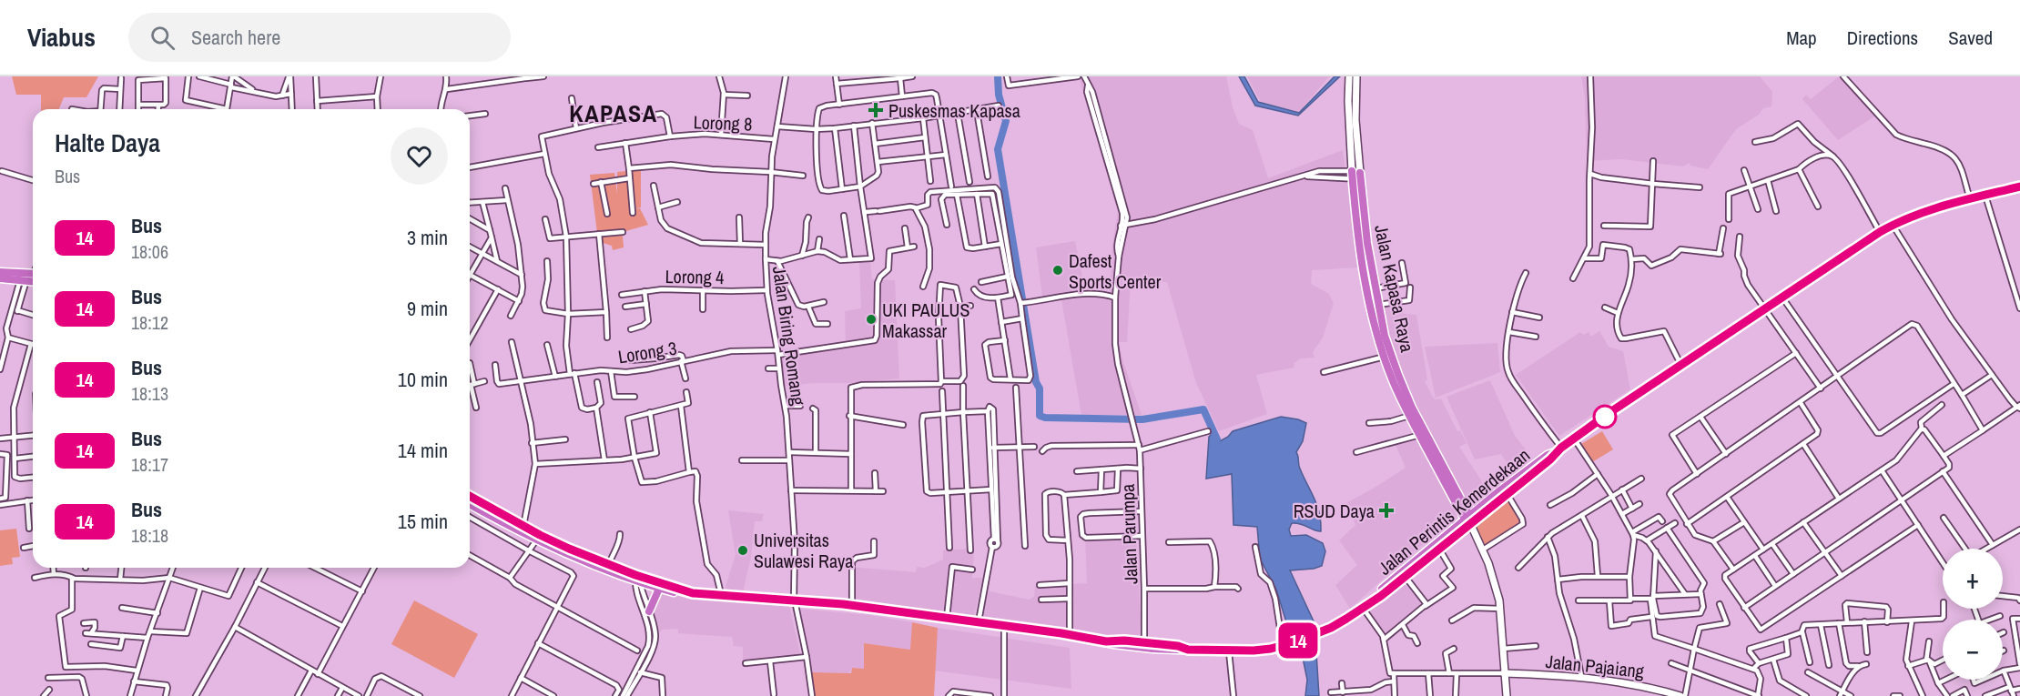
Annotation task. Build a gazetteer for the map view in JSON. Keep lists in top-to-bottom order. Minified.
{"streets":{"highway":["Jalan Kapasa Raya","Jalan Perintis Kemerdekaan"],"main road":["Jalan Pajaiang"],"street":["Lorong 8","Lorong 4","Jalan Biring Romang","Lorong 3","Jalan Parumpa"]},"crossings":[["Lorong 8","Jalan Biring Romang"],["Lorong 4","Jalan Biring Romang"],["Jalan Kapasa Raya","Jalan Perintis Kemerdekaan"],["Jalan Biring Romang","Lorong 3"],["Jalan Biring Romang","Jalan Perintis Kemerdekaan"],["Jalan Perintis Kemerdekaan","Jalan Parumpa"]],"districts":["KAPASA"],"places":{"health":["Puskesmas Kapasa","RSUD Daya"],"other":["Dafest Sports Center","UKI PAULUS Makassar","Universitas Sulawesi Raya"]},"lines":["bus line 14"],"page":{"header":"Viabus","search":"Search here","nav":["Map","Directions","Saved"],"on_map":"14","heading":["Halte Daya","Bus"],"list":[{"mark":"14","name":"Bus","note":"18:06","value":"3 min"},{"mark":"14","name":"Bus","note":"18:12","value":"9 min"},{"mark":"14","name":"Bus","note":"18:13","value":"10 min"},{"mark":"14","name":"Bus","note":"18:17","value":"14 min"},{"mark":"14","name":"Bus","note":"18:18","value":"15 min"}],"map_buttons":["+","−"]}}
